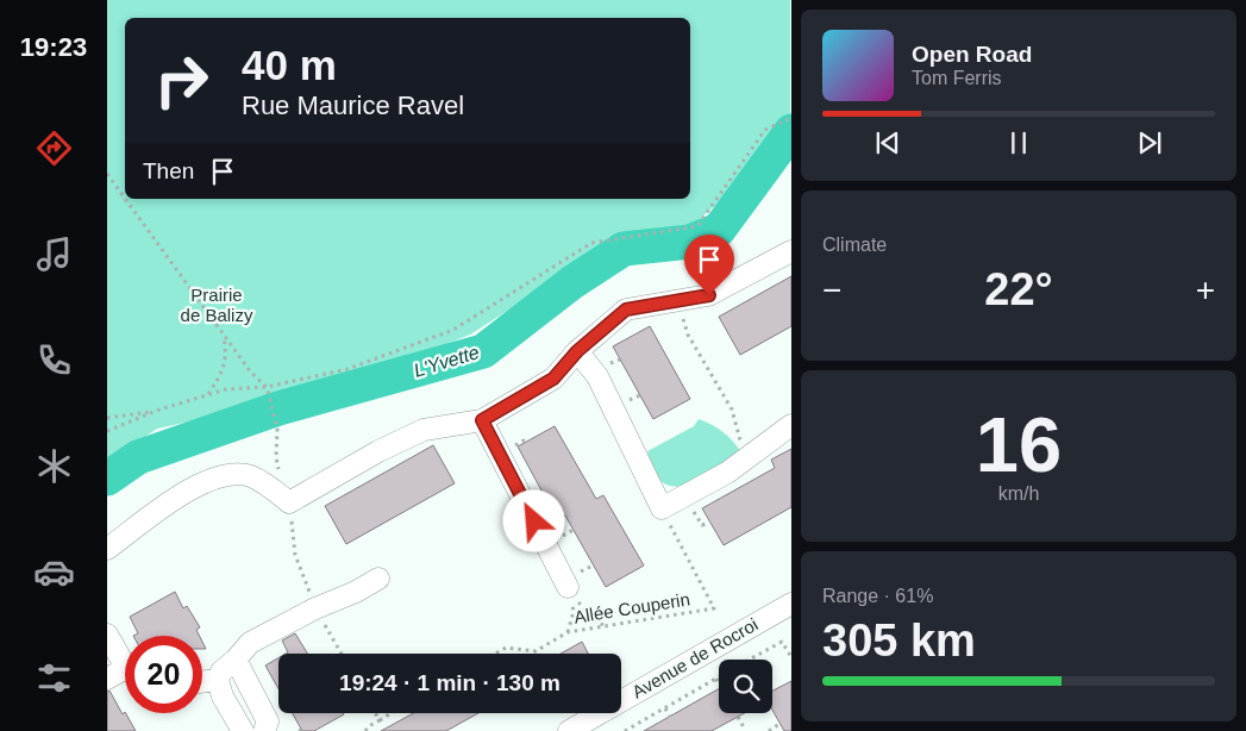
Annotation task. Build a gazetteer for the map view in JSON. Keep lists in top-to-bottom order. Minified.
{"streets":{"street":["Avenue de Rocroi"],"path":["Allée Couperin"]},"water":["L'Yvette"],"parks":["Prairie de Balizy"],"page":{"tabs":"19:23","turn":["40 m","Rue Maurice Ravel"],"song":["Open Road","Tom Ferris"],"then":"Then","tile":["Climate",["16","km/h"],["Range · 61%","305 km"]],"heat":["−","22°","+"],"limit":"20","trip":"19:24 · 1 min · 130 m"}}
